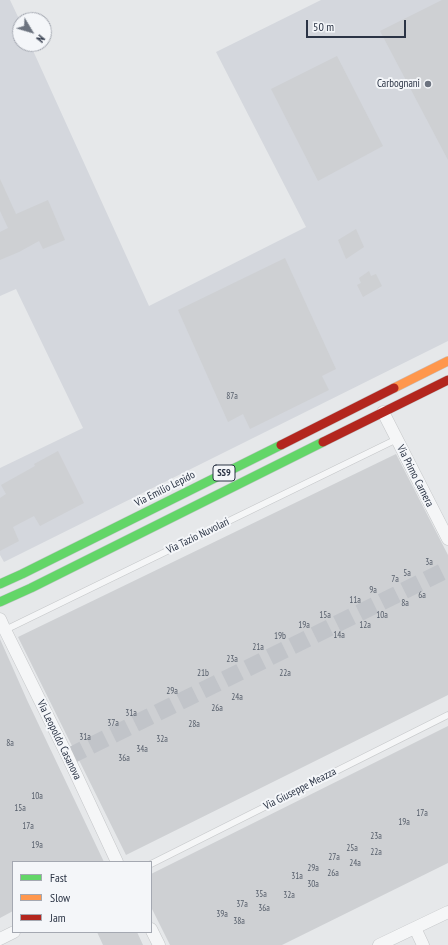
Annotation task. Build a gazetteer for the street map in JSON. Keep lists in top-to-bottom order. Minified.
{"streets":{"main road":["SS9","Via Emilio Lepido"],"street":["Via Primo Carnera","Via Leopoldo Casanova"],"lane":["Via Tazio Nuvolari","Via Giuseppe Meazza"]},"crossings":[["SS9","Via Primo Carnera"],["SS9","Via Leopoldo Casanova"],["Via Primo Carnera","Via Tazio Nuvolari"],["Via Tazio Nuvolari","Via Leopoldo Casanova"]],"places":["Carbognani"],"house_numbers":["87a","3a","5a","7a","9a","6a","11a","8a","15a","10a","19a","12a","14a","19b","21a","23a","21b","22a","29a","24a","26a","31a","37a","28a","31a","32a","8a","34a","36a","10a","15a","17a","19a","17a","23a","19a","25a","22a","27a","24a","29a","26a","31a","30a","35a","32a","37a","36a","39a","38a"],"legend":["Fast","Slow","Jam"],"scale_bar":"50 m","north":"bottom right"}
